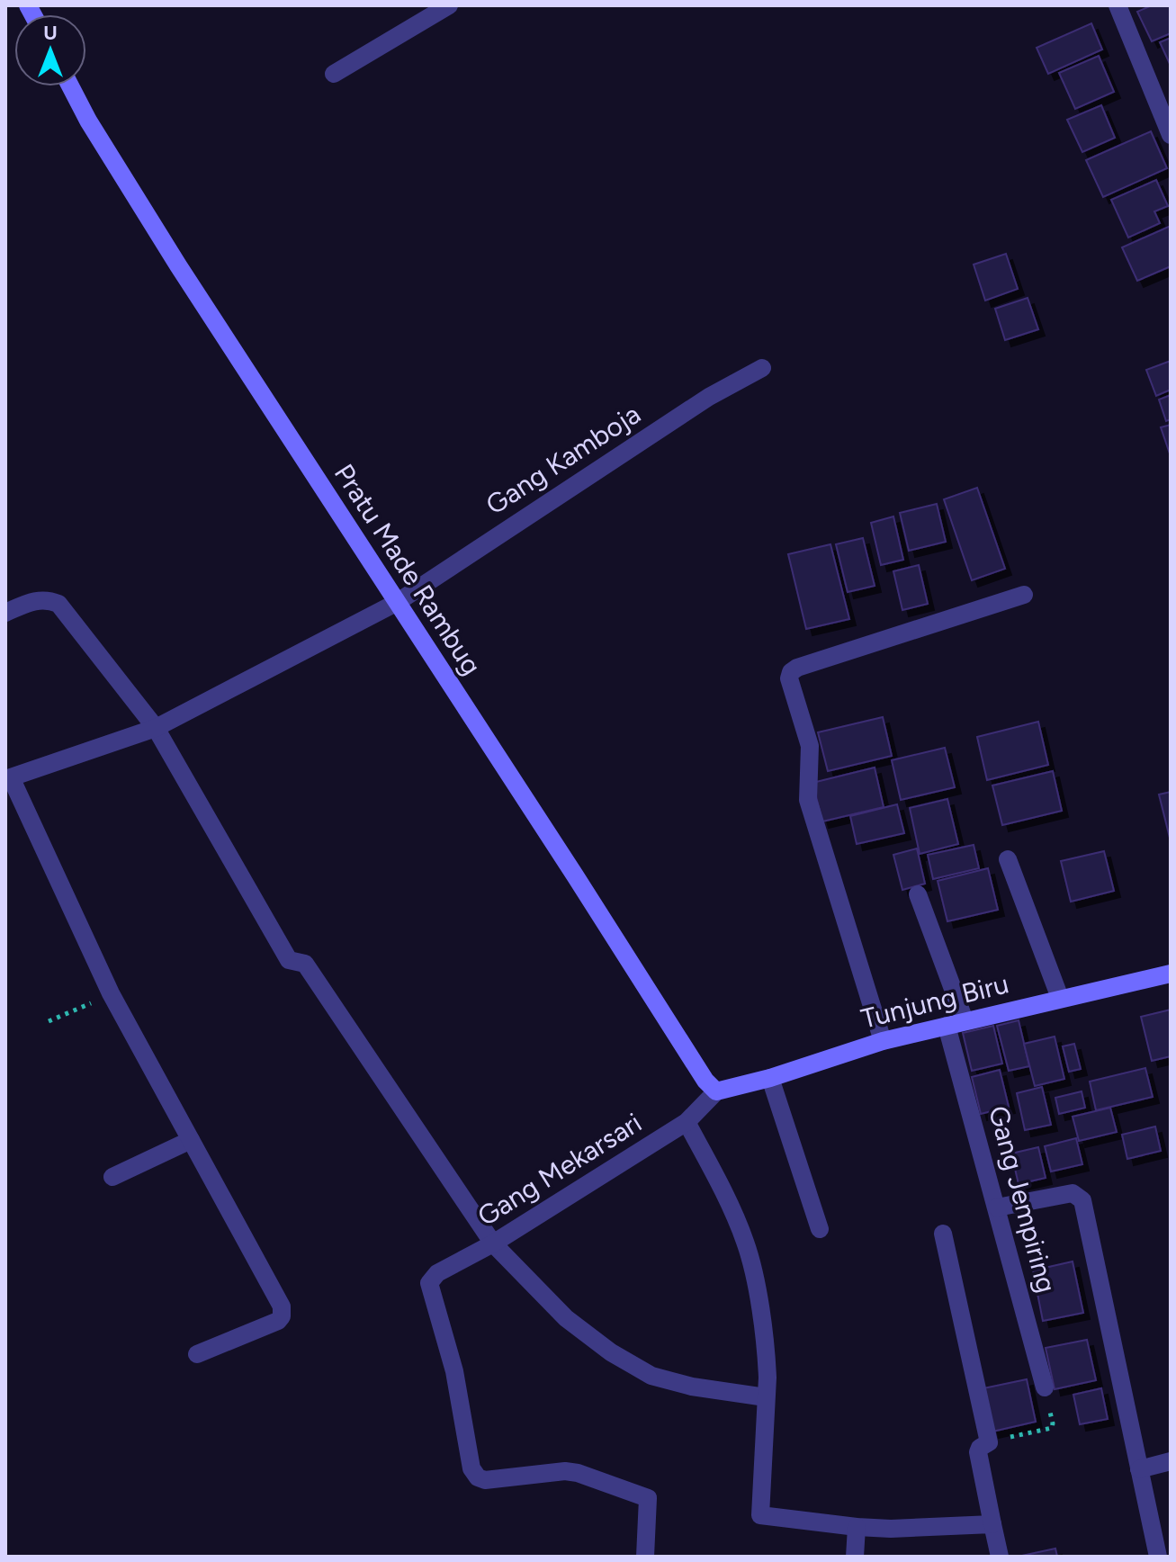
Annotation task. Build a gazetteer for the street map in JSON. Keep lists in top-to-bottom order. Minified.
{"streets":{"street":["Gang Kamboja","Pratu Made Rambug","Tunjung Biru","Gang Mekarsari","Gang Jempiring"]},"crossings":[["Gang Kamboja","Pratu Made Rambug"],["Pratu Made Rambug","Tunjung Biru"],["Pratu Made Rambug","Gang Mekarsari"],["Tunjung Biru","Gang Mekarsari"],["Tunjung Biru","Gang Jempiring"]],"north":"top"}
